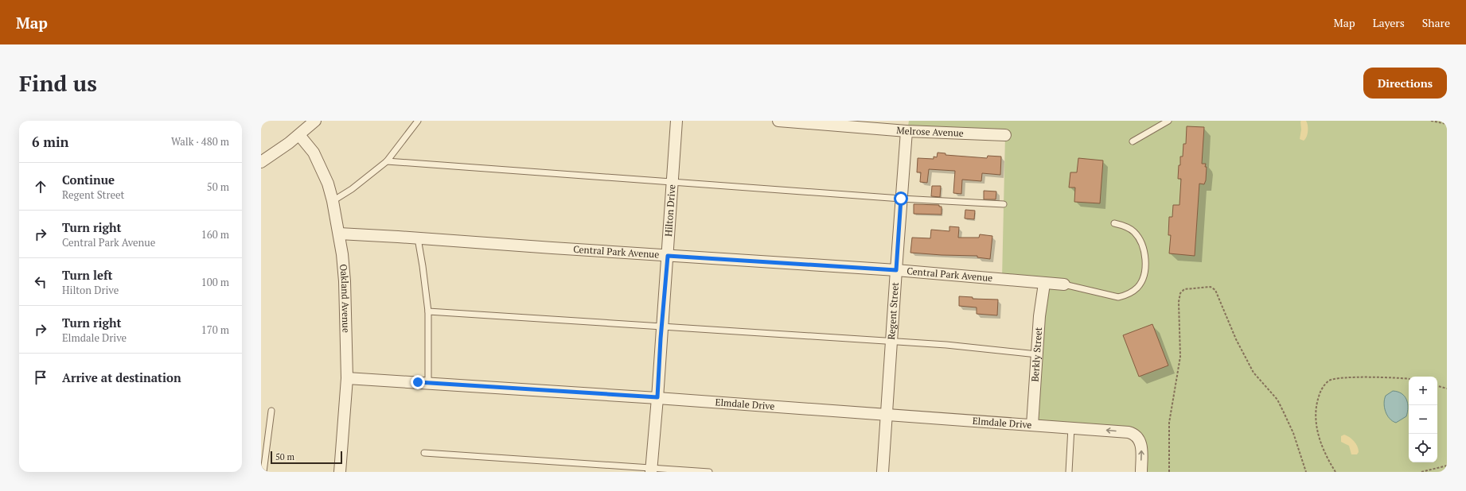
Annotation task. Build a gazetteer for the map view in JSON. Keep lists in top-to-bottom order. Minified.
{"streets":{"street":["Melrose Avenue","Hilton Drive","Central Park Avenue","Oakland Avenue","Regent Street","Berkly Street","Elmdale Drive"]},"crossings":[["Melrose Avenue","Regent Street"],["Hilton Drive","Central Park Avenue"],["Hilton Drive","Elmdale Drive"],["Central Park Avenue","Oakland Avenue"],["Central Park Avenue","Regent Street"],["Central Park Avenue","Berkly Street"],["Oakland Avenue","Elmdale Drive"],["Regent Street","Elmdale Drive"],["Berkly Street","Elmdale Drive"]],"scale_bar":"50 m","page":{"header":"Map","nav":["Map","Layers","Share"],"buttons":"Directions","title":"Find us","heading":["6 min","Walk · 480 m"],"list":[["Continue","Regent Street","50 m"],["Turn right","Central Park Avenue","160 m"],["Turn left","Hilton Drive","100 m"],["Turn right","Elmdale Drive","170 m"],"Arrive at destination"],"map_buttons":["+","−"],"scale":"50 m"}}
